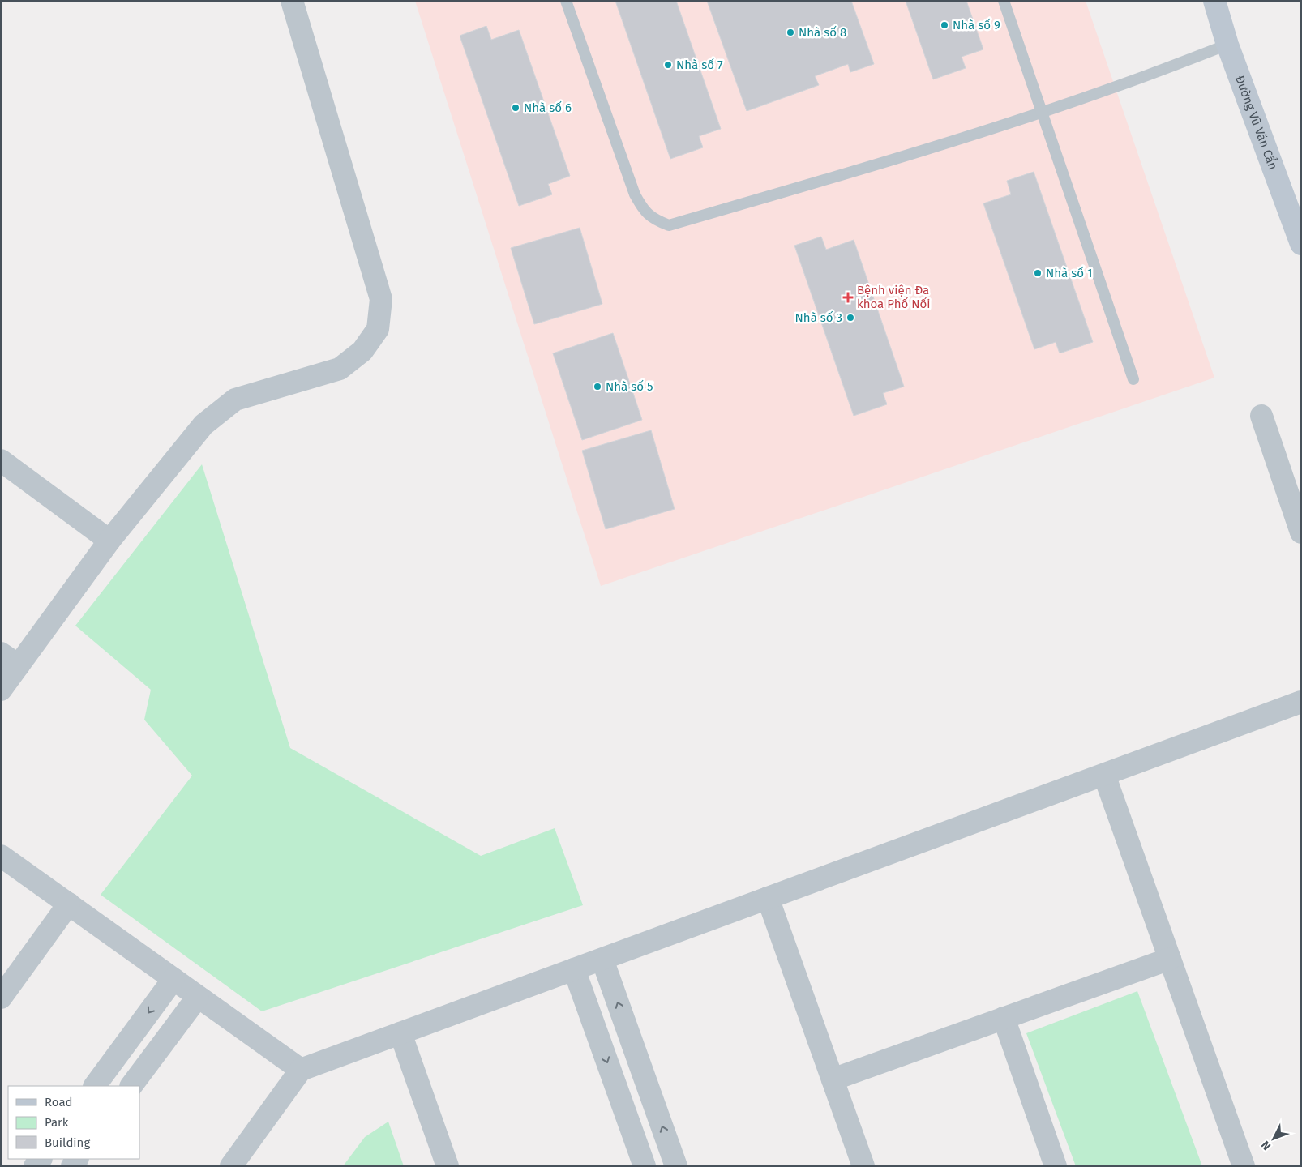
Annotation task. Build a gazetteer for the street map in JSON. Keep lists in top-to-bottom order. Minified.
{"streets":{"main road":["Đường Vũ Văn Cẩn"]},"places":{"other":["Nhà số 9","Nhà số 8","Nhà số 7","Nhà số 6","Nhà số 1","Nhà số 3","Nhà số 5"],"health":["Bệnh viện Đa khoa Phố Nối"]},"legend":["Road","Park","Building"],"north":"bottom left"}
